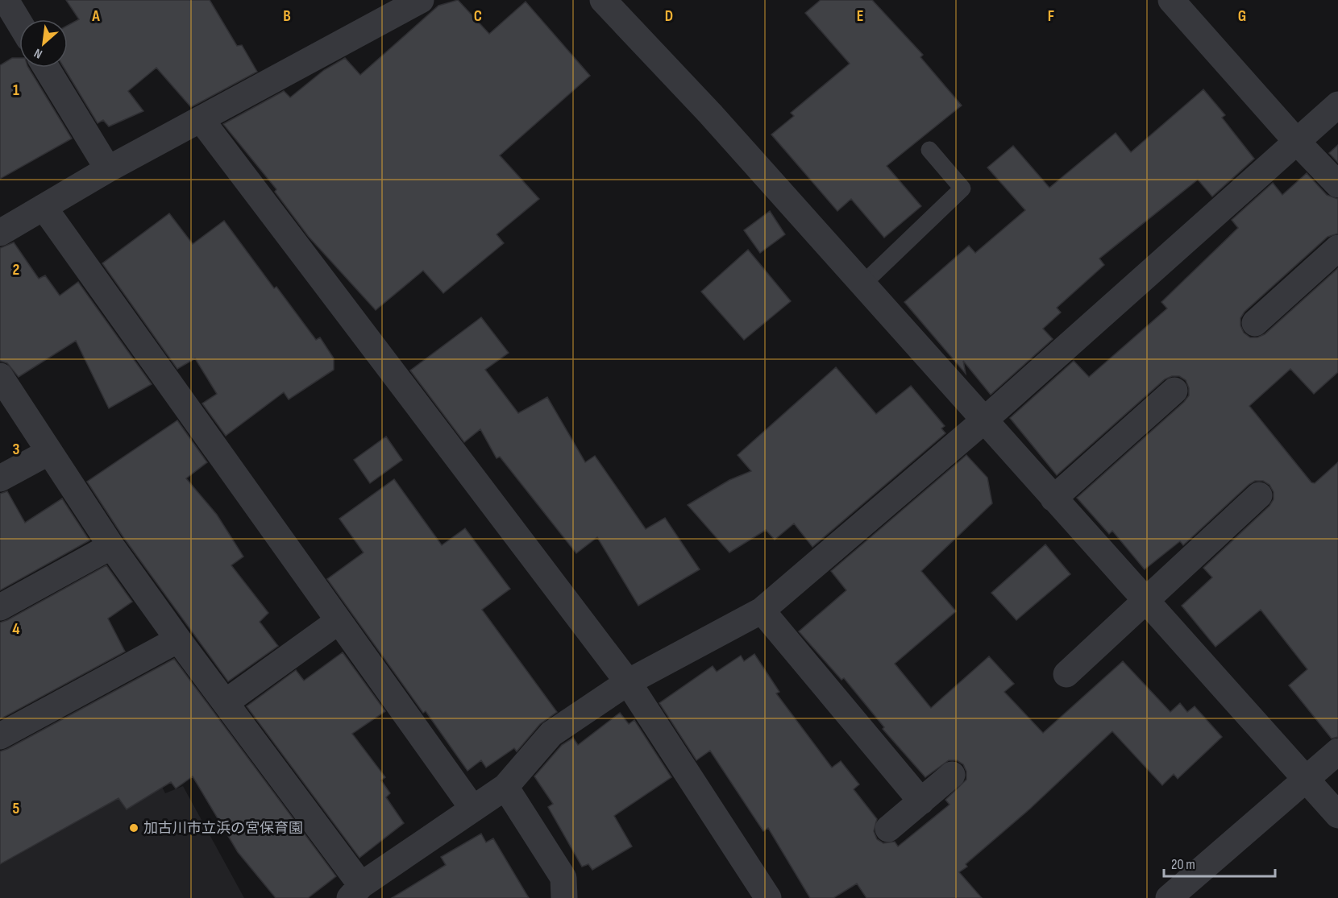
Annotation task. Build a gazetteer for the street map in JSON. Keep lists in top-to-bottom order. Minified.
{"places":["加古川市立浜の宮保育園"],"scale_bar":"20 m","north":"bottom left","grid":{"columns":["A","B","C","D","E","F","G"],"rows":["1","2","3","4","5"]}}
